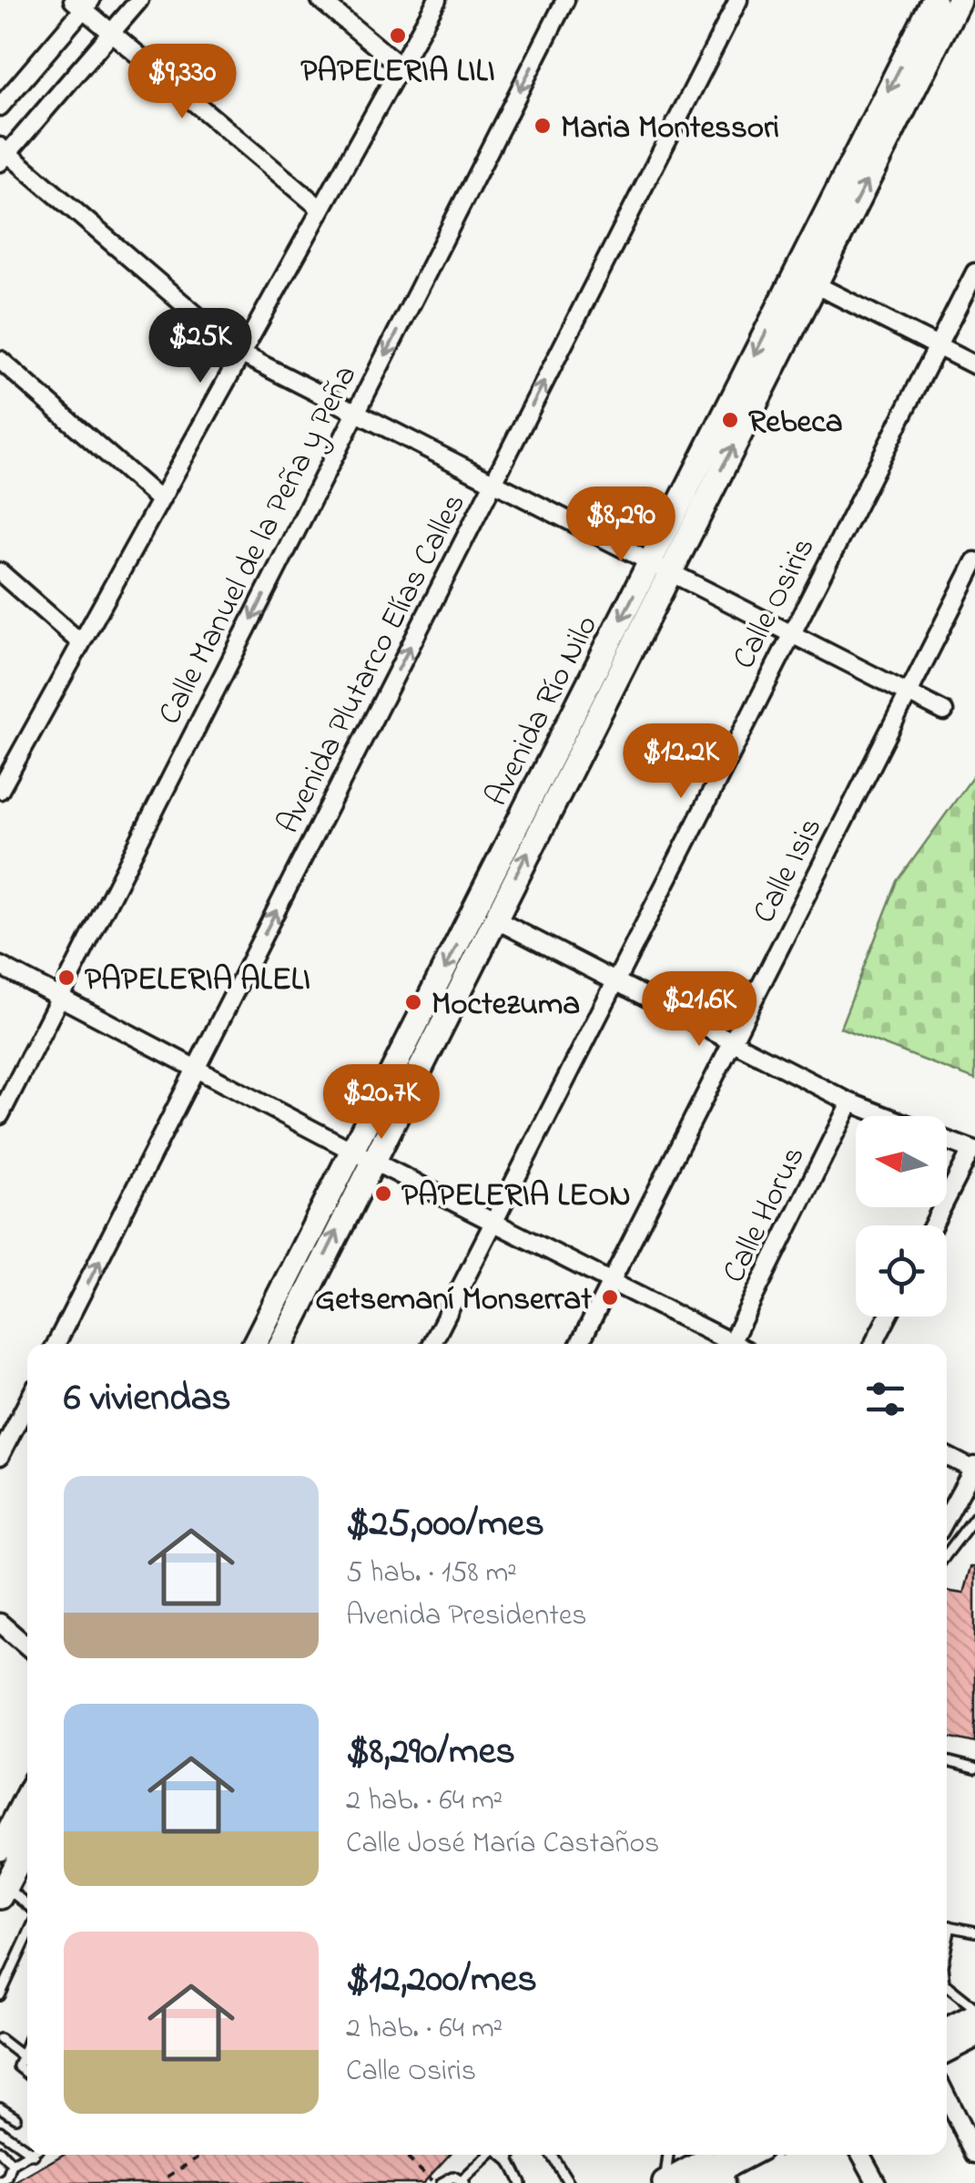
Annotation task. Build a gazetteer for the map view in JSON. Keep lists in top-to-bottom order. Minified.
{"streets":{"main road":["Avenida Río Nilo"],"street":["Calle Manuel de la Peña y Peña","Calle Osiris","Avenida Plutarco Elías Calles","Calle Isis","Calle Horus"]},"one_way":["Avenida Plutarco Elías Calles"],"places":["PAPELERIA LILI","Maria Montessori","Rebeca","PAPELERIA ALELI","Moctezuma","PAPELERIA LEON","Getsemaní Monserrat"],"north":"left","page":{"price":["$9,330","$25K","$8,290","$12.2K","$21.6K","$20.7K"],"heading":"6 viviendas","list":[{"name":"$25,000/mes","note":"5 hab. · 158 m² · Avenida Presidentes"},{"name":"$8,290/mes","note":"2 hab. · 64 m² · Calle José María Castaños"},{"name":"$12,200/mes","note":"2 hab. · 64 m² · Calle Osiris"}]}}
